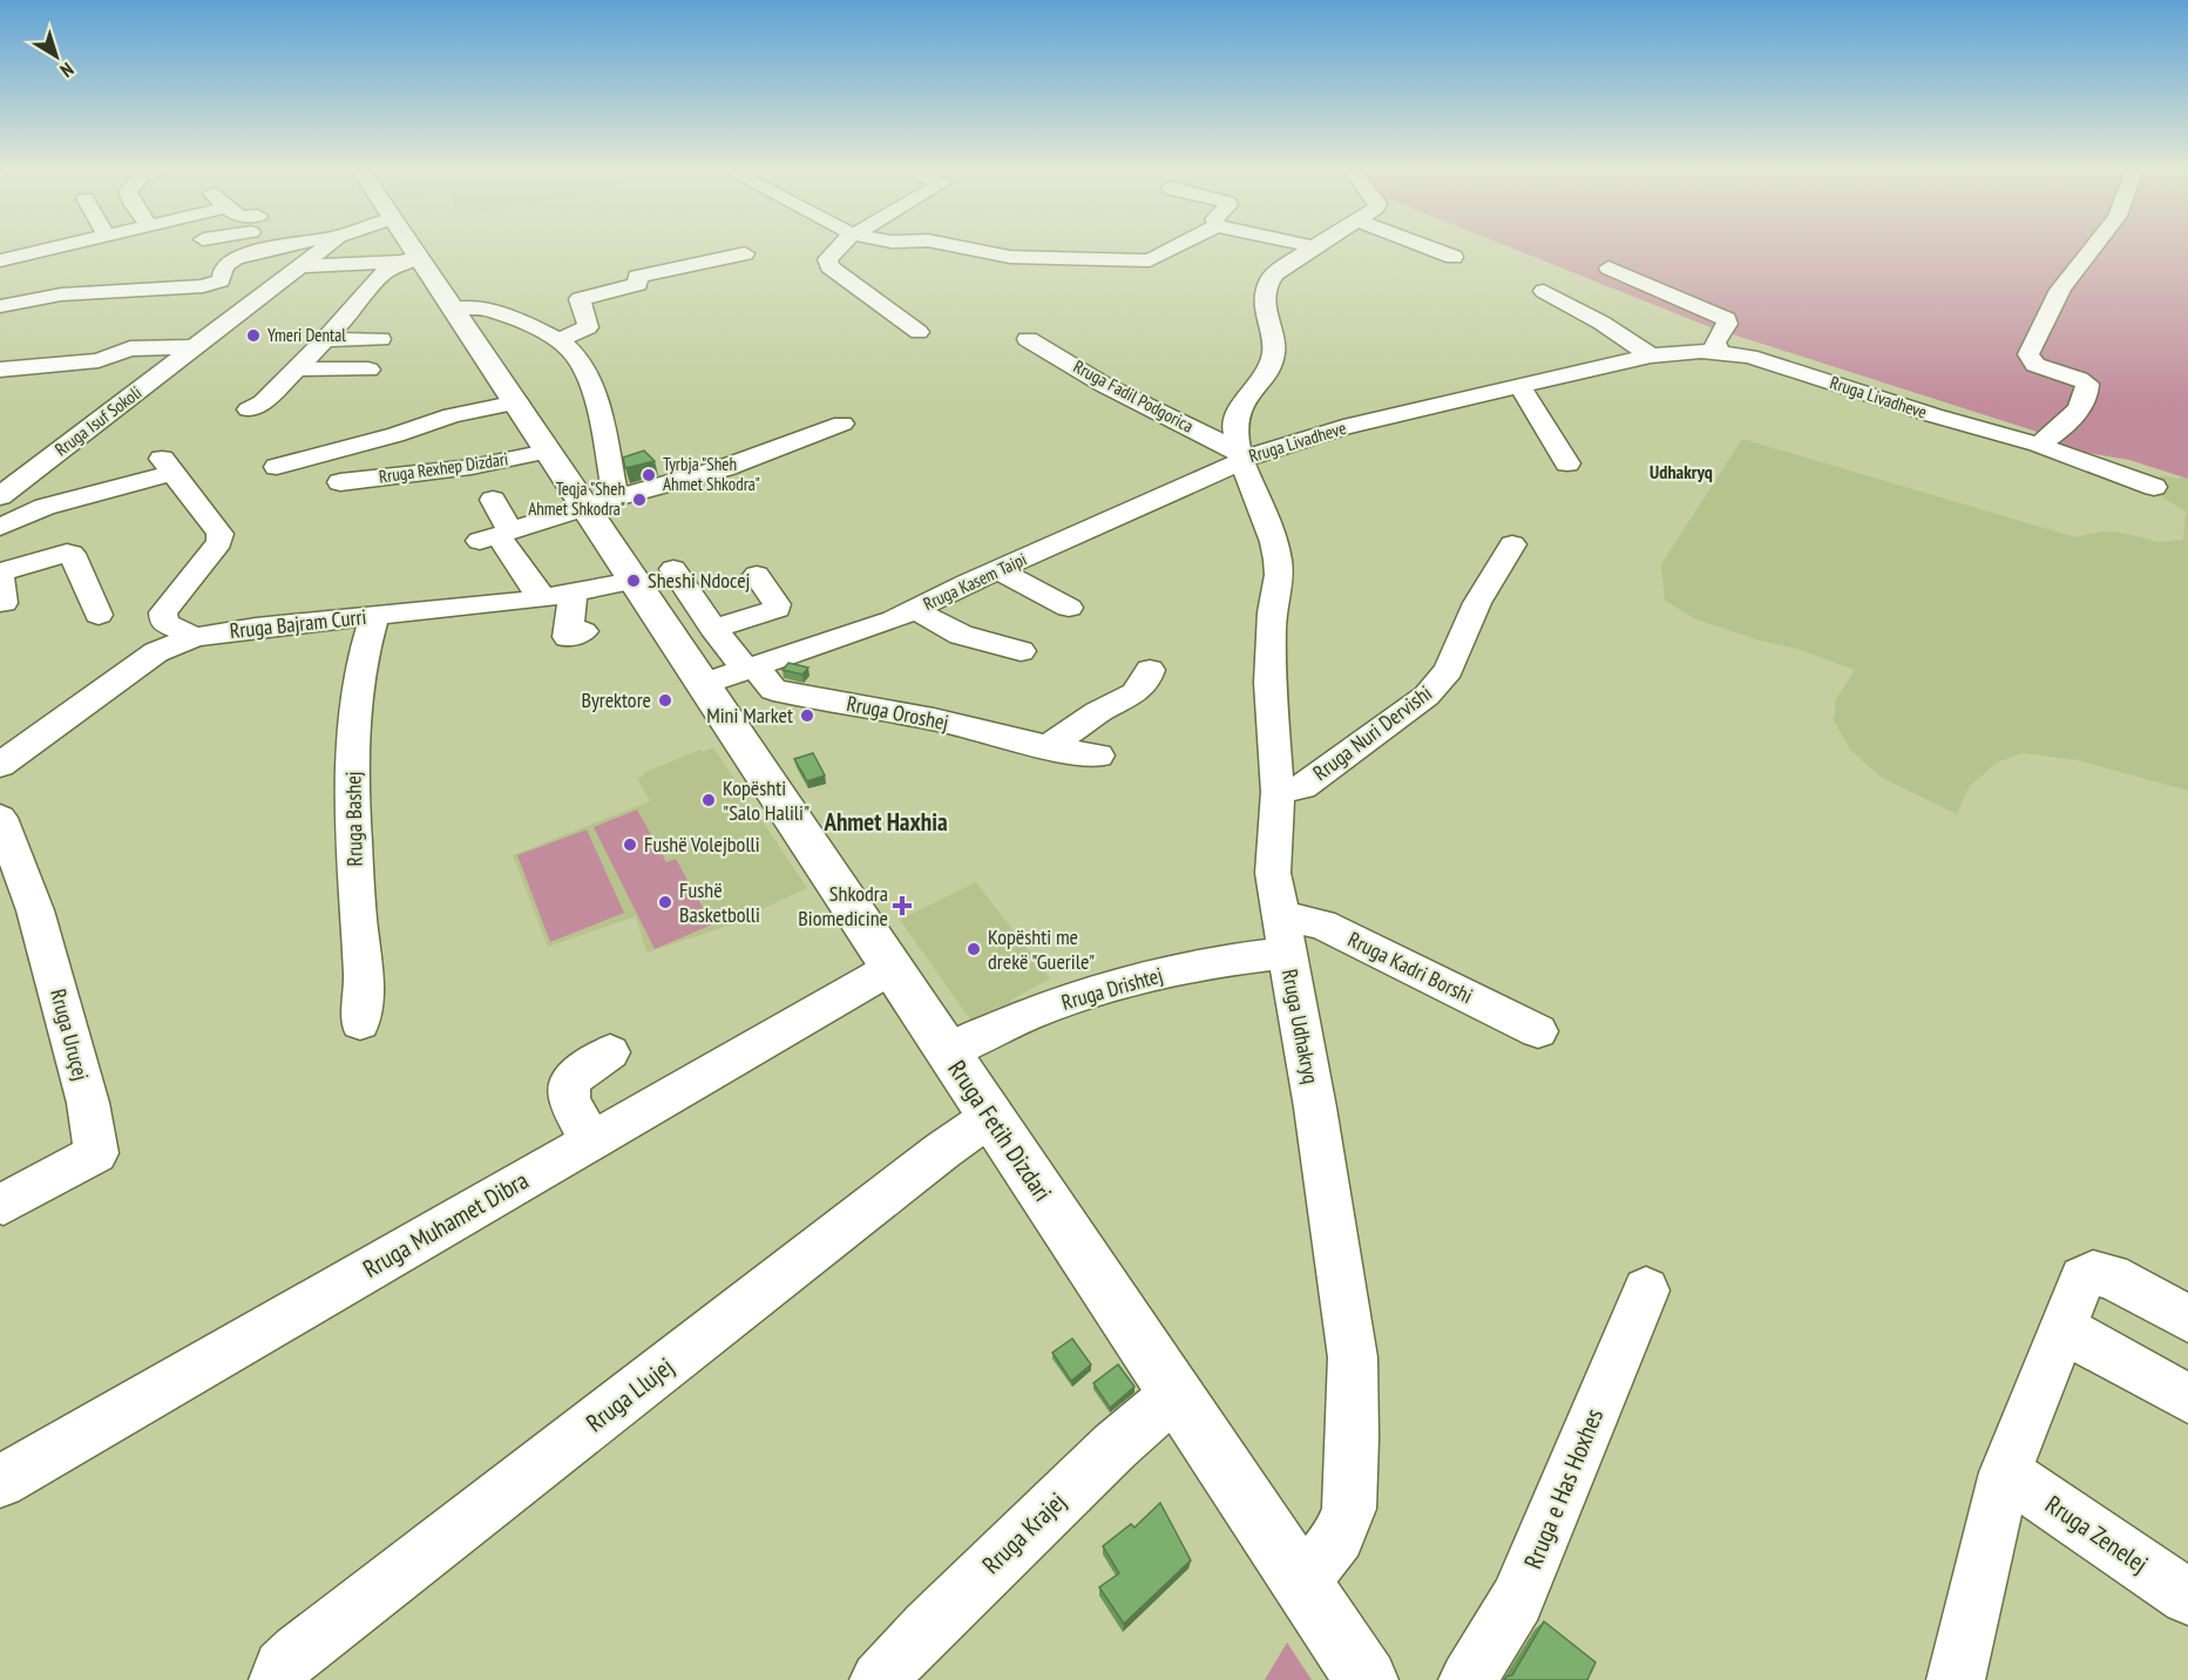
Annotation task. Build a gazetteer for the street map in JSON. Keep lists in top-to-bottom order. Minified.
{"streets":{"main road":["Rruga Fetih Dizdari"],"street":["Rruga Fadil Podgorica","Rruga Livadheve","Rruga Isuf Sokoli","Rruga Rexhep Dizdari","Rruga Kasem Taipi","Rruga Bajram Curri","Rruga Oroshej","Rruga Nuri Dervishi","Rruga Bashej","Rruga Kadri Borshi","Rruga Drishtej","Rruga Udhakryq","Rruga Uruçej","Rruga Muhamet Dibra","Rruga Llujej","Rruga e Has Hoxhes","Rruga Krajej","Rruga Zenelej"]},"crossings":[["Rruga Fadil Podgorica","Rruga Livadheve"],["Rruga Fadil Podgorica","Rruga Kasem Taipi"],["Rruga Fadil Podgorica","Rruga Udhakryq"],["Rruga Livadheve","Rruga Kasem Taipi"],["Rruga Livadheve","Rruga Udhakryq"],["Rruga Isuf Sokoli","Rruga Bajram Curri"],["Rruga Rexhep Dizdari","Rruga Bajram Curri"],["Rruga Kasem Taipi","Rruga Oroshej"],["Rruga Kasem Taipi","Rruga Udhakryq"],["Rruga Kasem Taipi","Rruga Fetih Dizdari"],["Rruga Bajram Curri","Rruga Bashej"],["Rruga Bajram Curri","Rruga Fetih Dizdari"],["Rruga Nuri Dervishi","Rruga Udhakryq"],["Rruga Kadri Borshi","Rruga Drishtej"],["Rruga Kadri Borshi","Rruga Udhakryq"],["Rruga Drishtej","Rruga Udhakryq"],["Rruga Drishtej","Rruga Fetih Dizdari"],["Rruga Udhakryq","Rruga Fetih Dizdari"],["Rruga Fetih Dizdari","Rruga Muhamet Dibra"],["Rruga Fetih Dizdari","Rruga Llujej"],["Rruga Fetih Dizdari","Rruga Krajej"]],"districts":["Udhakryq","Ahmet Haxhia"],"places":{"other":["Ymeri Dental","Tyrbja \"Sheh Ahmet Shkodra\"","Teqja \"Sheh Ahmet Shkodra\"","Sheshi Ndocej","Byrektore","Mini Market","Kopështi \"Salo Halili\"","Fushë Volejbolli","Fushë Basketbolli","Kopështi me drekë \"Guerile\""],"health":["Shkodra Biomedicine"]},"north":"bottom right"}
